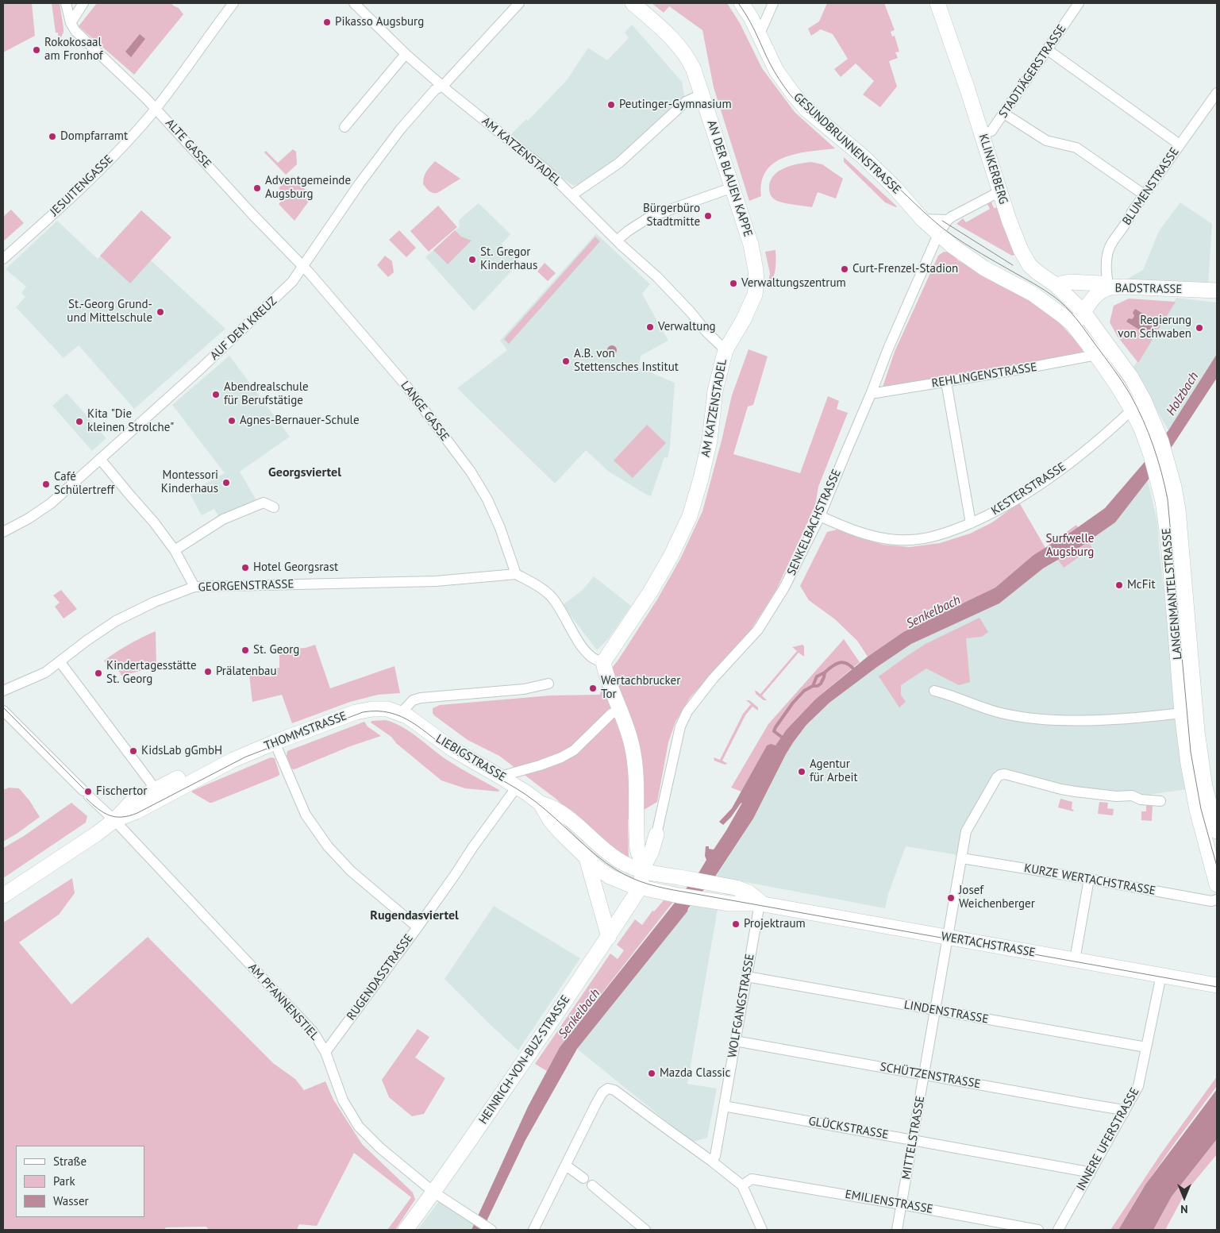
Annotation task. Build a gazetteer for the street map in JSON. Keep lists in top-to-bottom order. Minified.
{"streets":{"street":["STADTJÄGERSTRASSE","ALTE GASSE","GESUNDBRUNNENSTRASSE","AM KATZENSTADEL","KLINKERBERG","AN DER BLAUEN KAPPE","JESUITENGASSE","BLUMENSTRASSE","BADSTRASSE","AUF DEM KREUZ","REHLINGENSTRASSE","LANGE GASSE","KESTERSTRASSE","SENKELBACHSTRASSE","GEORGENSTRASSE","LANGENMANTELSTRASSE","THOMMSTRASSE","LIEBIGSTRASSE","KURZE WERTACHSTRASSE","WERTACHSTRASSE","RUGENDASSTRASSE","AM PFANNENSTIEL","WOLFGANGSTRASSE","LINDENSTRASSE","HEINRICH-VON-BUZ-STRASSE","SCHÜTZENSTRASSE","GLÜCKSTRASSE","MITTELSTRASSE","INNERE UFERSTRASSE","EMILIENSTRASSE"]},"crossings":[["STADTJÄGERSTRASSE","KLINKERBERG"],["ALTE GASSE","JESUITENGASSE"],["ALTE GASSE","AUF DEM KREUZ"],["ALTE GASSE","LANGE GASSE"],["GESUNDBRUNNENSTRASSE","BADSTRASSE"],["GESUNDBRUNNENSTRASSE","SENKELBACHSTRASSE"],["GESUNDBRUNNENSTRASSE","LANGENMANTELSTRASSE"],["AM KATZENSTADEL","AN DER BLAUEN KAPPE"],["AM KATZENSTADEL","AUF DEM KREUZ"],["KLINKERBERG","BADSTRASSE"],["KLINKERBERG","SENKELBACHSTRASSE"],["KLINKERBERG","LANGENMANTELSTRASSE"],["BLUMENSTRASSE","BADSTRASSE"],["BADSTRASSE","LANGENMANTELSTRASSE"],["AUF DEM KREUZ","LANGE GASSE"],["REHLINGENSTRASSE","SENKELBACHSTRASSE"],["REHLINGENSTRASSE","LANGENMANTELSTRASSE"],["LANGE GASSE","GEORGENSTRASSE"],["KESTERSTRASSE","SENKELBACHSTRASSE"],["KESTERSTRASSE","LANGENMANTELSTRASSE"],["SENKELBACHSTRASSE","LIEBIGSTRASSE"],["SENKELBACHSTRASSE","WERTACHSTRASSE"],["SENKELBACHSTRASSE","HEINRICH-VON-BUZ-STRASSE"],["THOMMSTRASSE","LIEBIGSTRASSE"],["THOMMSTRASSE","AM PFANNENSTIEL"],["LIEBIGSTRASSE","WERTACHSTRASSE"],["LIEBIGSTRASSE","RUGENDASSTRASSE"],["LIEBIGSTRASSE","HEINRICH-VON-BUZ-STRASSE"],["KURZE WERTACHSTRASSE","MITTELSTRASSE"],["WERTACHSTRASSE","WOLFGANGSTRASSE"],["WERTACHSTRASSE","HEINRICH-VON-BUZ-STRASSE"],["WERTACHSTRASSE","MITTELSTRASSE"],["WERTACHSTRASSE","INNERE UFERSTRASSE"],["RUGENDASSTRASSE","AM PFANNENSTIEL"],["AM PFANNENSTIEL","HEINRICH-VON-BUZ-STRASSE"],["WOLFGANGSTRASSE","LINDENSTRASSE"],["WOLFGANGSTRASSE","SCHÜTZENSTRASSE"],["WOLFGANGSTRASSE","GLÜCKSTRASSE"],["LINDENSTRASSE","MITTELSTRASSE"],["LINDENSTRASSE","INNERE UFERSTRASSE"],["SCHÜTZENSTRASSE","MITTELSTRASSE"],["SCHÜTZENSTRASSE","INNERE UFERSTRASSE"],["GLÜCKSTRASSE","MITTELSTRASSE"],["GLÜCKSTRASSE","INNERE UFERSTRASSE"],["MITTELSTRASSE","EMILIENSTRASSE"]],"districts":["Georgsviertel","Rugendasviertel"],"water":["Holzbach","Senkelbach"],"parks":["Surfwelle Augsburg"],"places":["Pikasso Augsburg","Rokokosaal am Fronhof","Peutinger-Gymnasium","Dompfarramt","Adventgemeinde Augsburg","Bürgerbüro Stadtmitte","St. Gregor Kinderhaus","Curt-Frenzel-Stadion","Verwaltungszentrum","St.-Georg Grund- und Mittelschule","Verwaltung","Regierung von Schwaben","A.B. von Stettensches Institut","Abendrealschule für Berufstätige","Agnes-Bernauer-Schule","Kita \"Die kleinen Strolche\"","Montessori Kinderhaus","Café Schülertreff","Hotel Georgsrast","McFit","St. Georg","Prälatenbau","Kindertagesstätte St. Georg","Wertachbrucker Tor","KidsLab gGmbH","Agentur für Arbeit","Fischertor","Josef Weichenberger","Projektraum","Mazda Classic"],"legend":["Straße","Park","Wasser"],"north":"bottom"}
